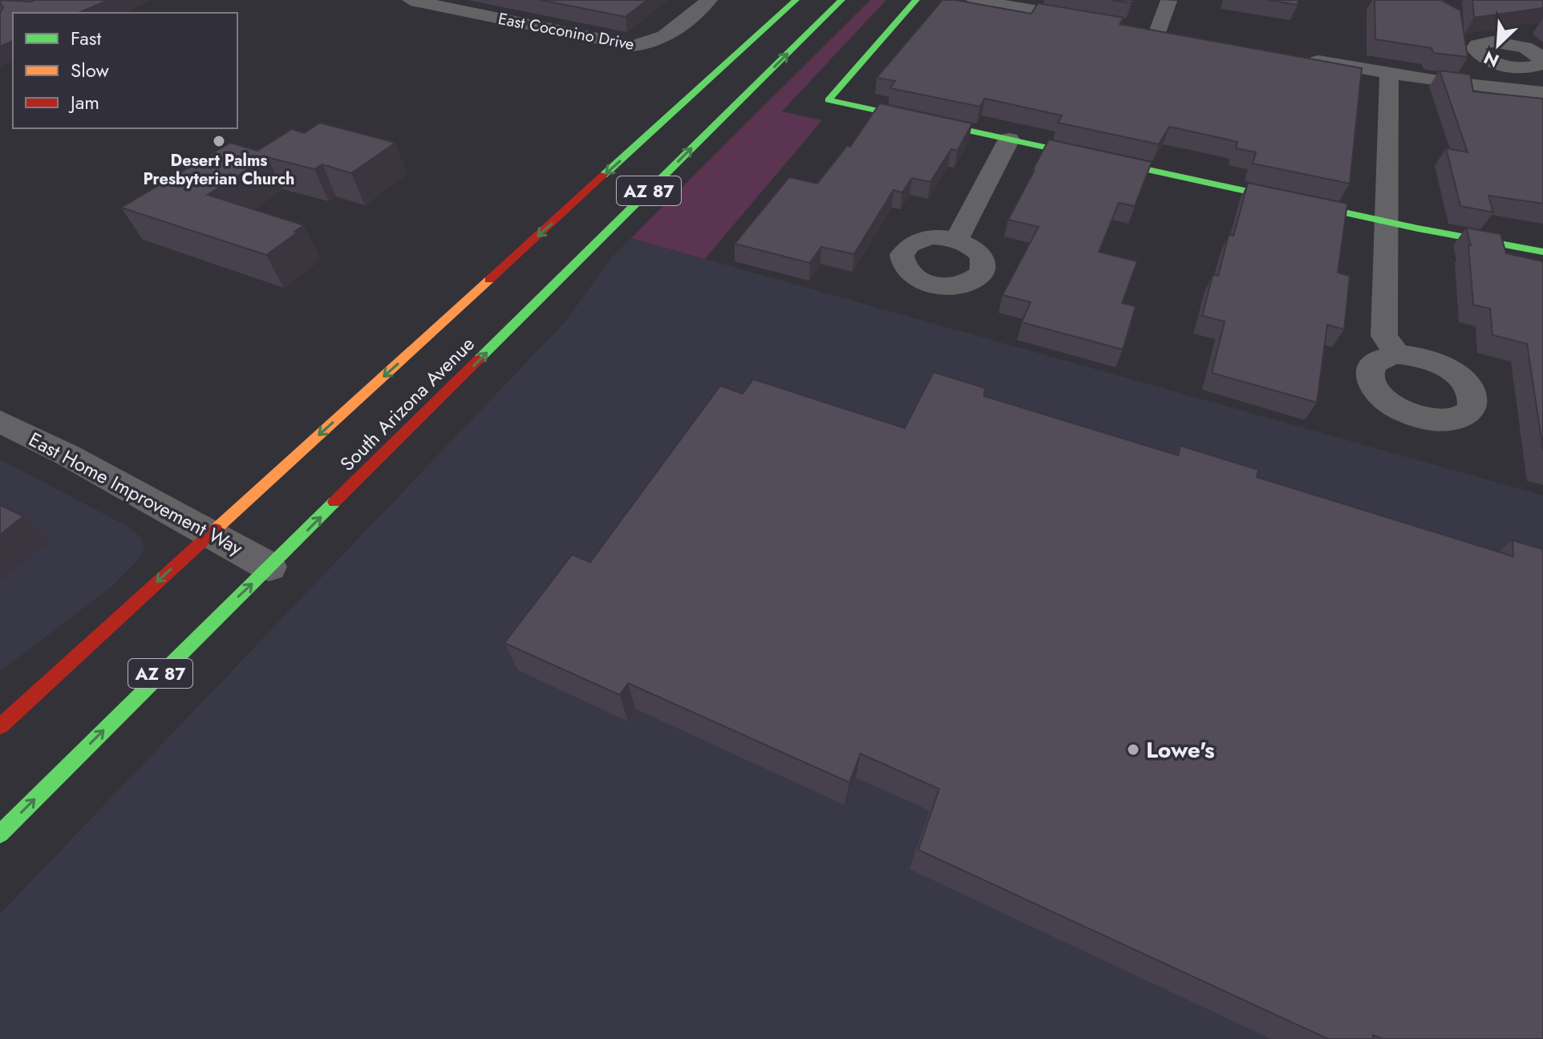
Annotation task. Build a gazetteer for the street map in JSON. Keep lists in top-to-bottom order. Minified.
{"streets":{"main road":["AZ 87","South Arizona Avenue"],"street":["East Coconino Drive","East Home Improvement Way"]},"crossings":[["South Arizona Avenue","East Home Improvement Way"]],"places":["Desert Palms Presbyterian Church","Lowe's"],"legend":["Fast","Slow","Jam"],"north":"bottom left"}
